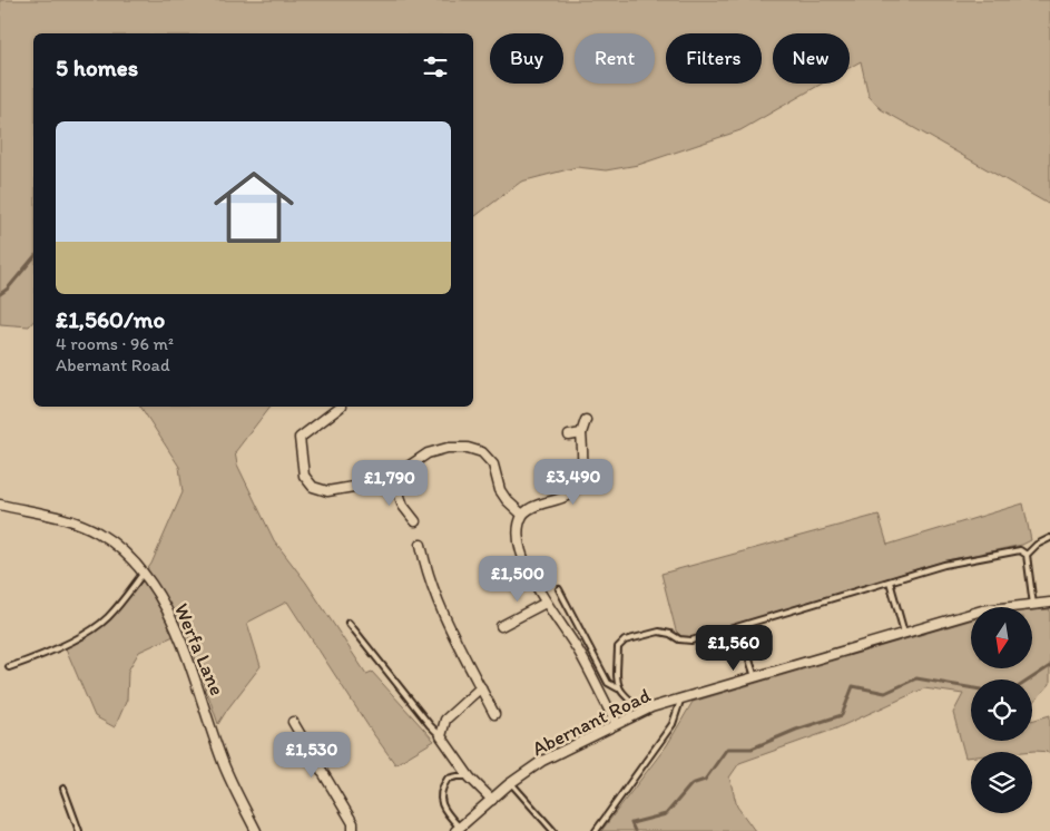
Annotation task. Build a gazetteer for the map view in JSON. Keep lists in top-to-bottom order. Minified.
{"streets":{"street":["Werfa Lane","Abernant Road"]},"north":"bottom","page":{"chip":["Buy","Rent","Filters","New"],"heading":"5 homes","list":[{"name":"£1,560/mo","note":"4 rooms · 96 m² · Abernant Road"}],"price":["£3,490","£1,790","£1,500","£1,560","£1,530"]}}
